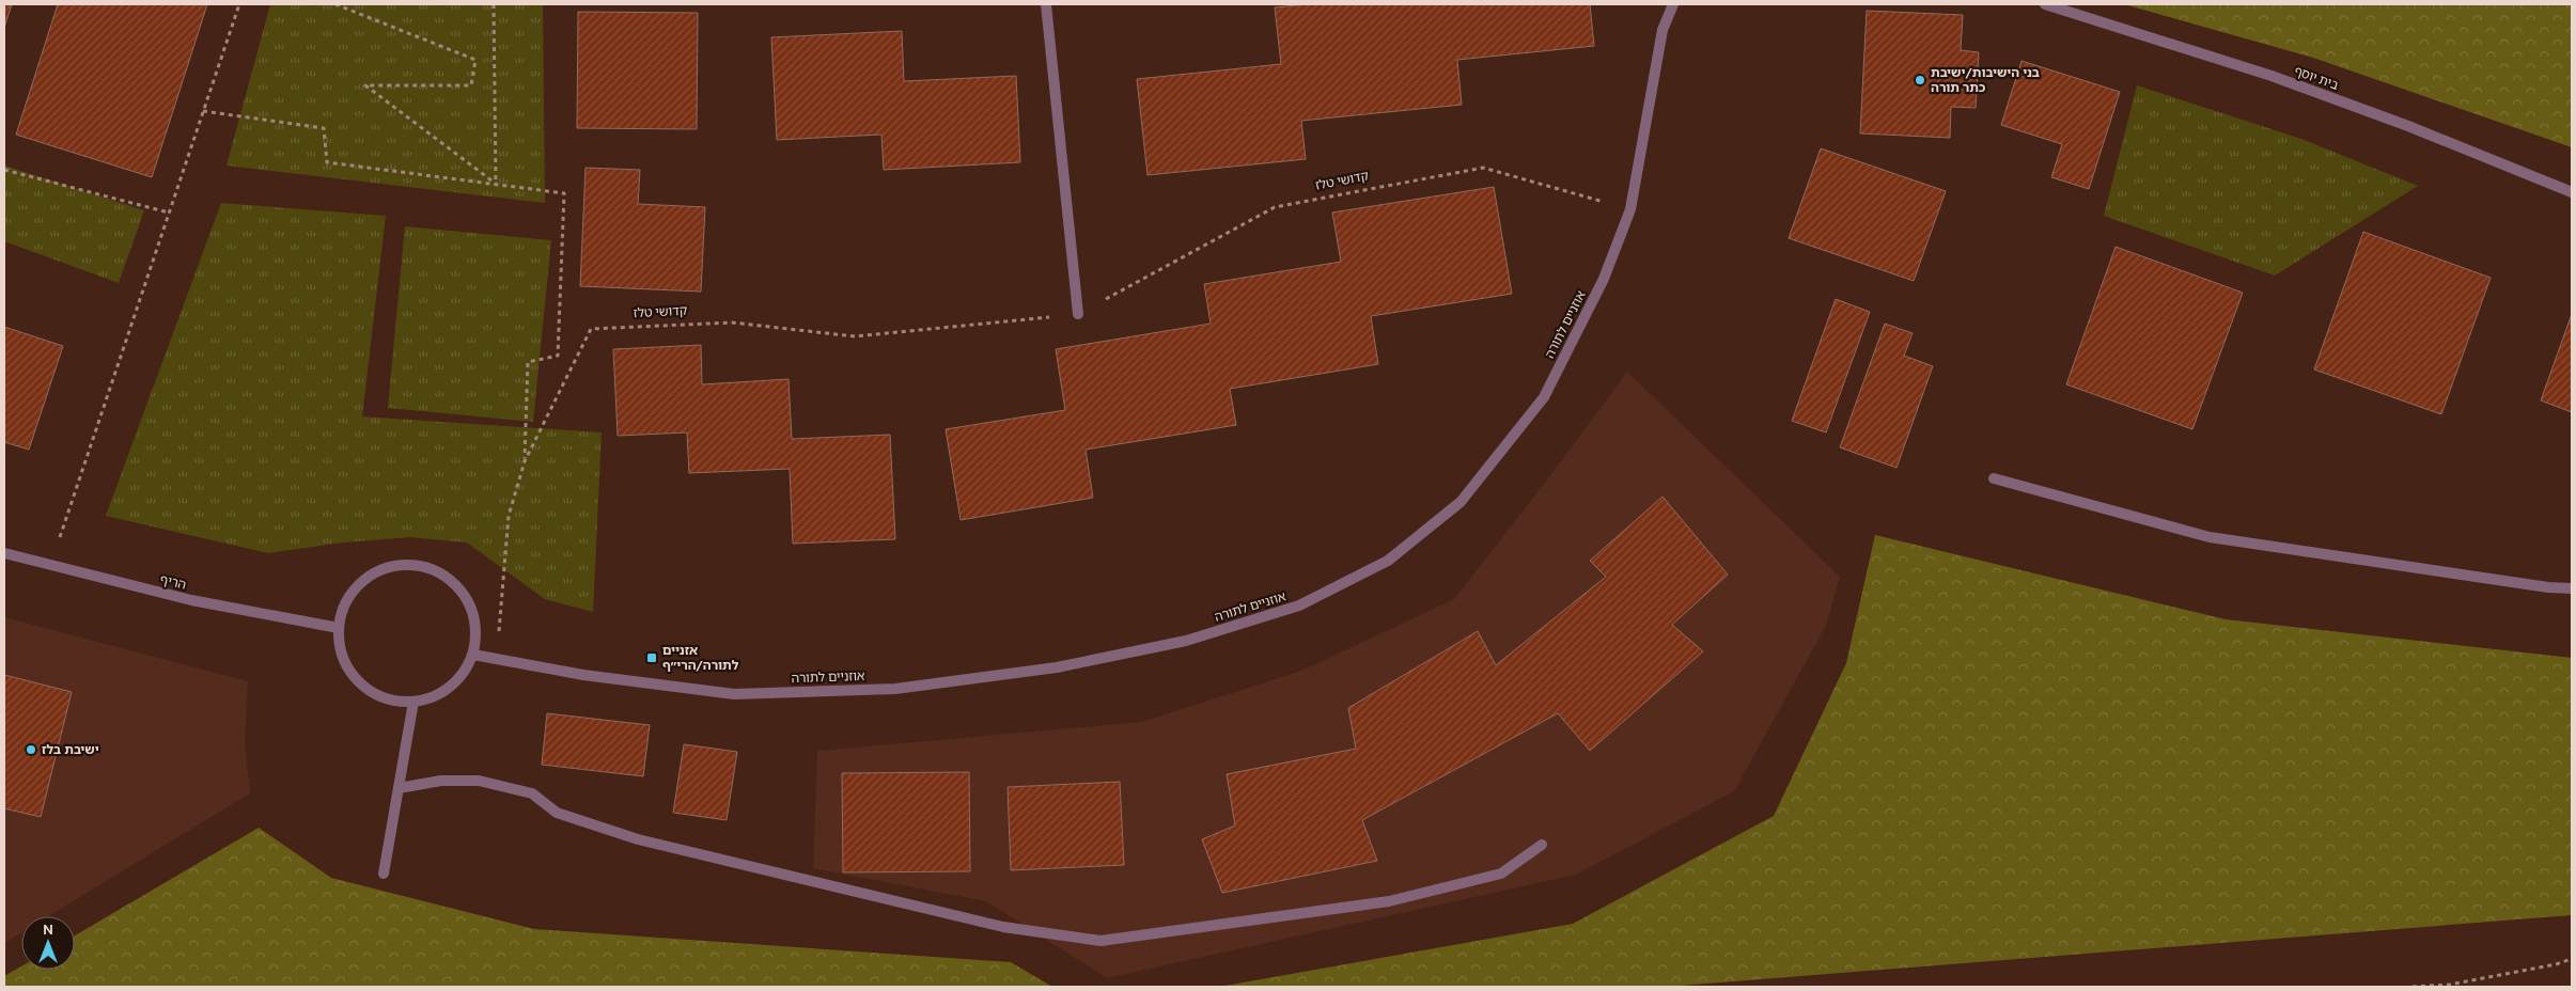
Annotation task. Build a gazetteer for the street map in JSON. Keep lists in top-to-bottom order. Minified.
{"streets":{"street":["בית יוסף","אוזניים לתורה","הריף"],"path":["קדושי טלז"]},"crossings":[["קדושי טלז","אוזניים לתורה"],["אוזניים לתורה","הריף"]],"places":{"other":["בני הישיבות/ישיבת כתר תורה","ישיבת בלז"],"transit":["אזניים לתורה/הרי״ף"]},"north":"top"}
